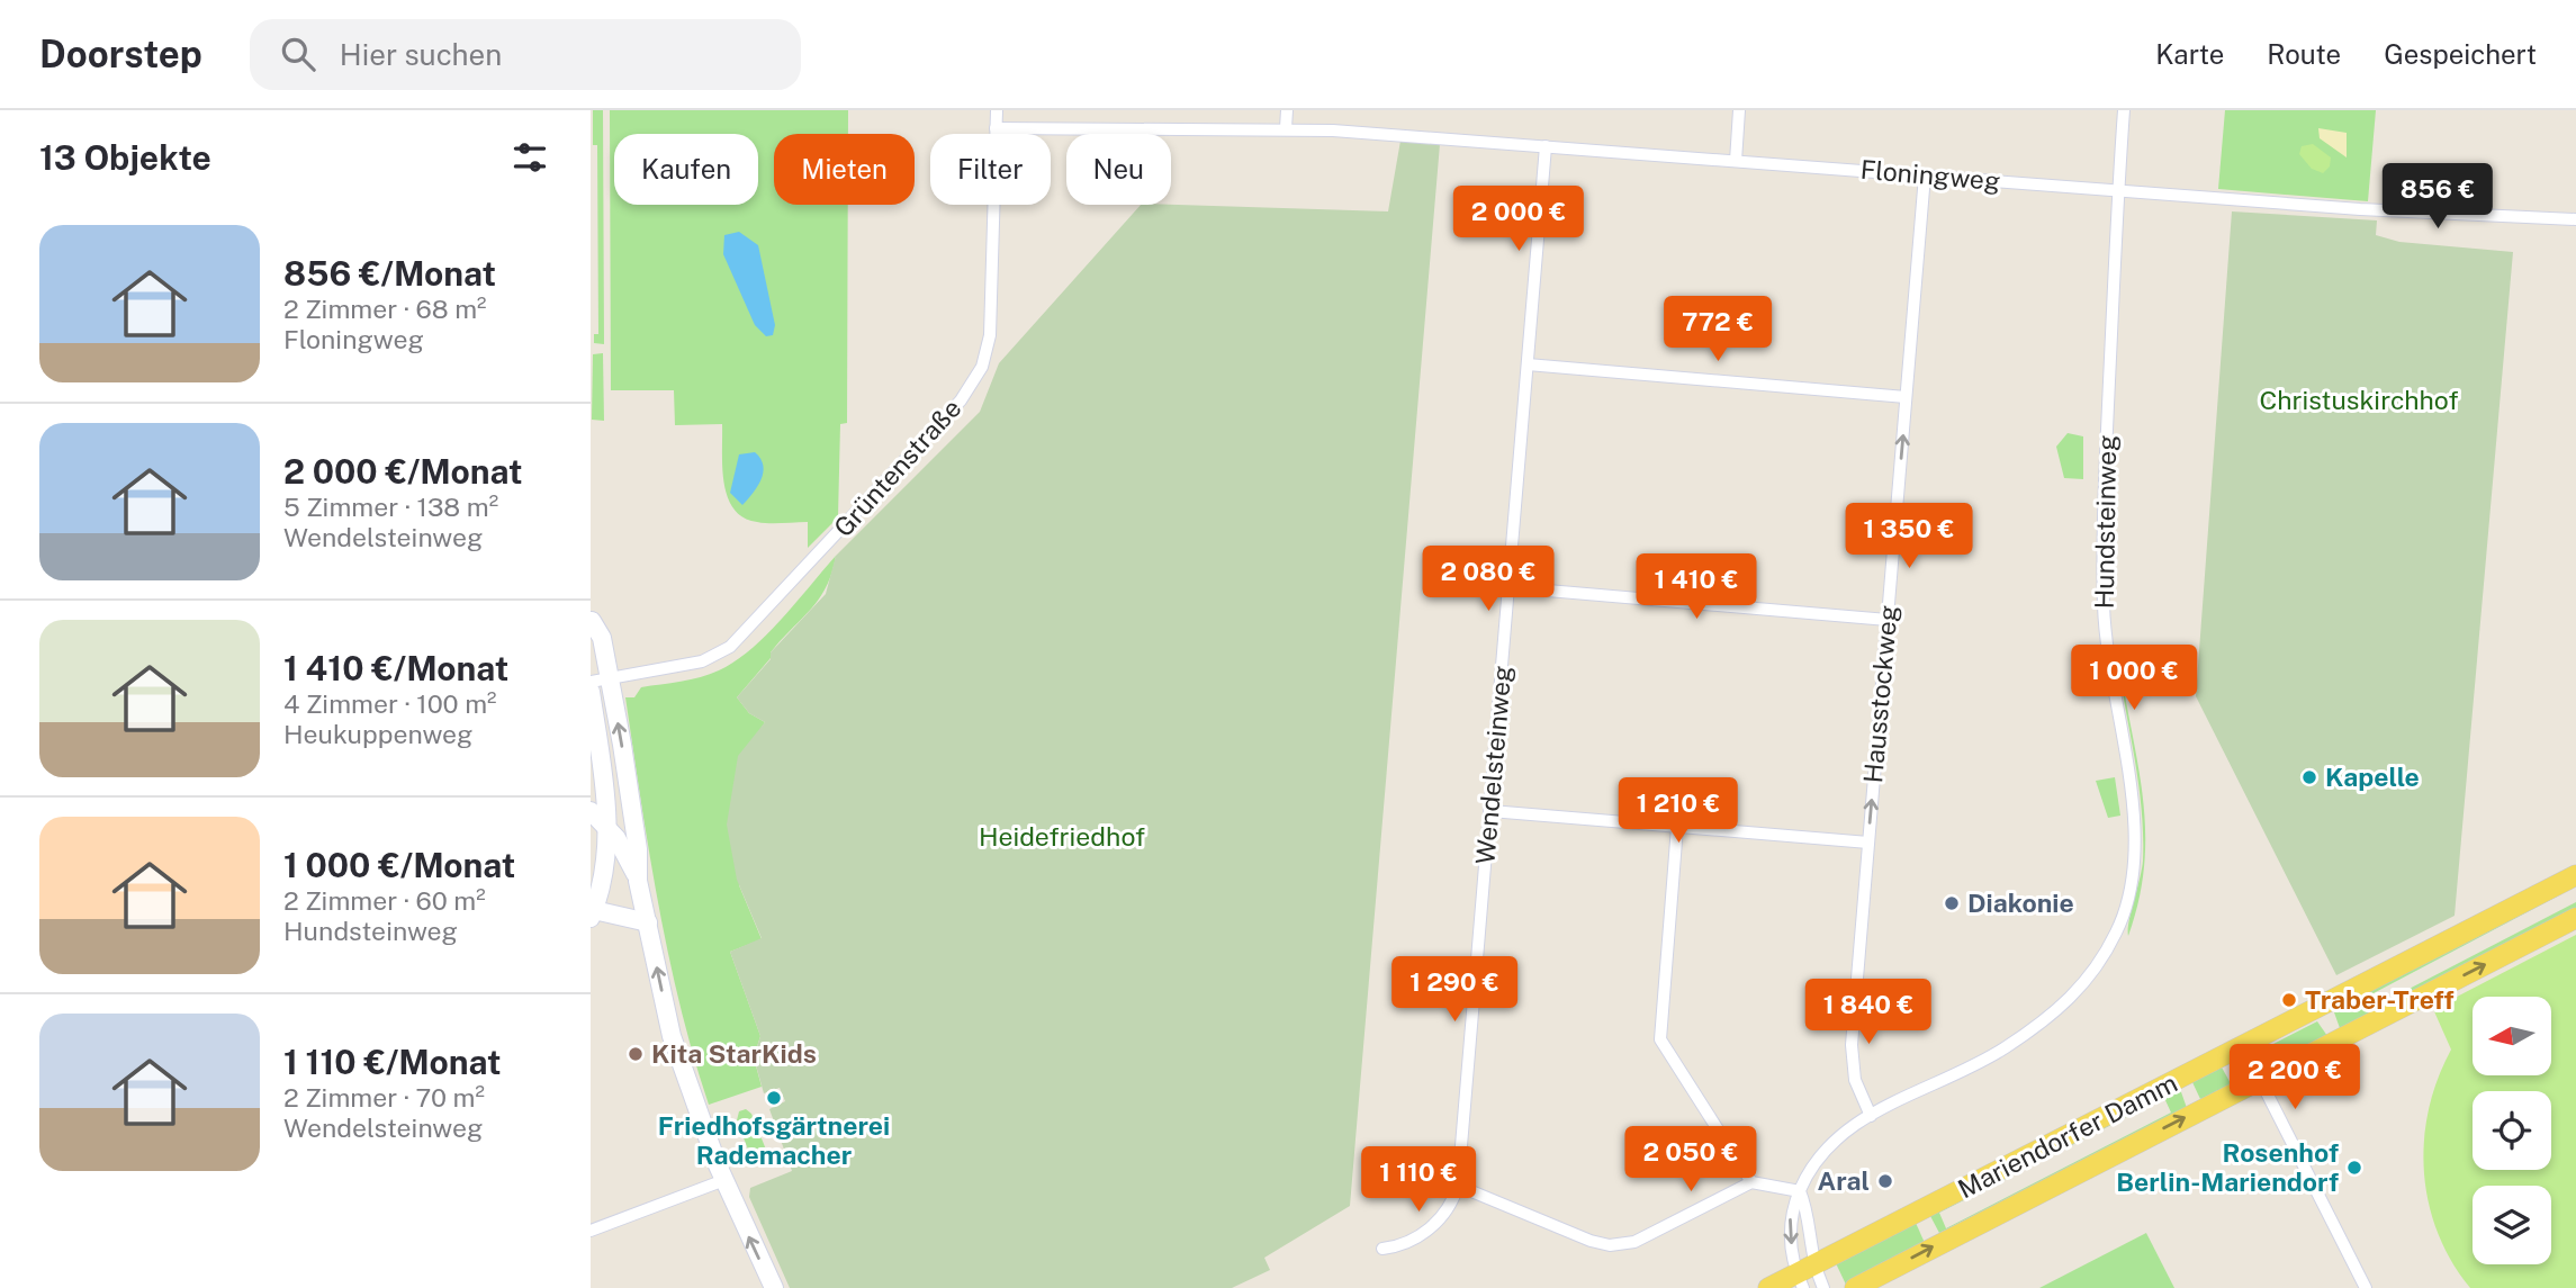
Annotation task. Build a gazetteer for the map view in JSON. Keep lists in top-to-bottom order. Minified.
{"streets":{"main road":["Mariendorfer Damm"],"street":["Floningweg","Grüntenstraße","Hundsteinweg","Hausstockweg","Wendelsteinweg"]},"crossings":[["Floningweg","Grüntenstraße"],["Floningweg","Hundsteinweg"],["Floningweg","Hausstockweg"],["Floningweg","Wendelsteinweg"],["Hundsteinweg","Hausstockweg"],["Hundsteinweg","Mariendorfer Damm"]],"one_way":["Hausstockweg"],"parks":["Christuskirchhof","Heidefriedhof"],"places":["Kapelle","Diakonie","Traber-Treff","Kita StarKids","Friedhofsgärtnerei Rademacher","Rosenhof Berlin-Mariendorf","Aral"],"north":"left","page":{"header":"Doorstep","search":"Hier suchen","nav":["Karte","Route","Gespeichert"],"heading":"13 Objekte","chip":["Kaufen","Mieten","Filter","Neu"],"price":["856 €","2 000 €","772 €","1 350 €","2 080 €","1 410 €","1 000 €","1 210 €","1 290 €","1 840 €","2 200 €","2 050 €","1 110 €"],"list":[{"name":"856 €/Monat","note":"2 Zimmer · 68 m² · Floningweg"},{"name":"2 000 €/Monat","note":"5 Zimmer · 138 m² · Wendelsteinweg"},{"name":"1 410 €/Monat","note":"4 Zimmer · 100 m² · Heukuppenweg"},{"name":"1 000 €/Monat","note":"2 Zimmer · 60 m² · Hundsteinweg"},{"name":"1 110 €/Monat","note":"2 Zimmer · 70 m² · Wendelsteinweg"}]}}
